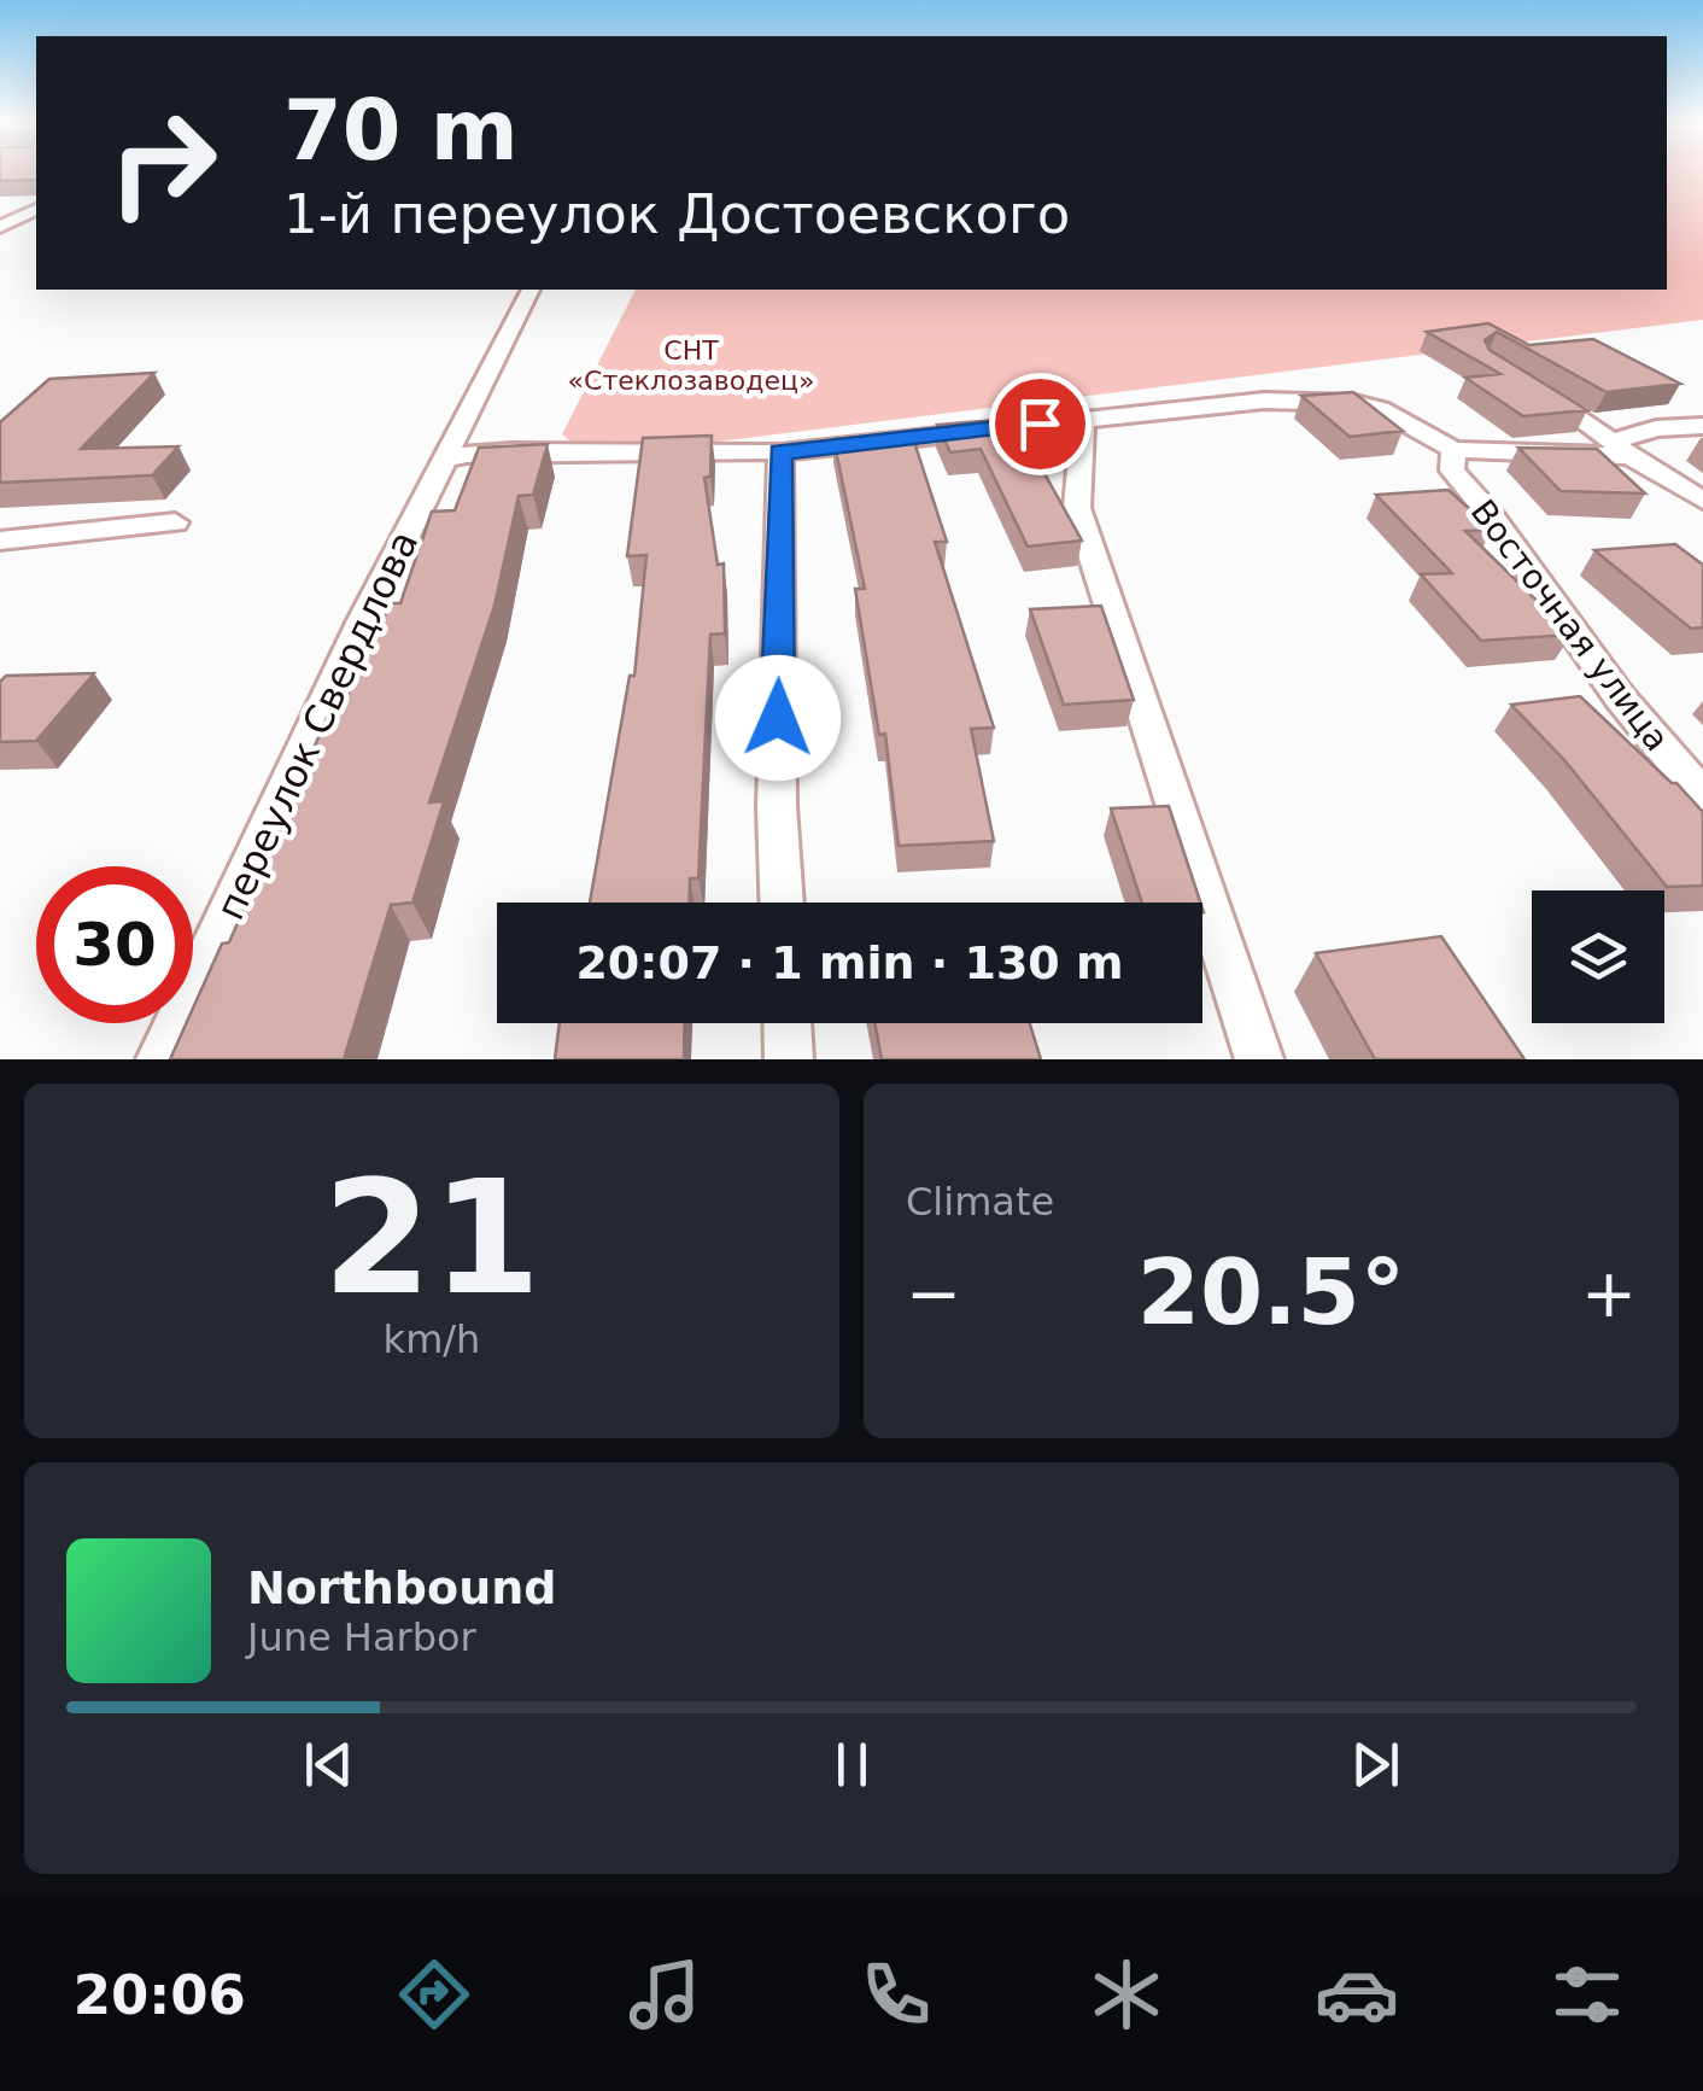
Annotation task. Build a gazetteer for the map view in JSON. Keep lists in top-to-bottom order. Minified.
{"streets":{"street":["Восточная улица","переулок Свердлова"]},"parks":["СНТ «Стеклозаводец»"],"page":{"turn":["70 m","1-й переулок Достоевского"],"limit":"30","trip":"20:07 · 1 min · 130 m","tile":[["21","km/h"],"Climate"],"heat":["−","20.5°","+"],"song":["Northbound","June Harbor"],"tabs":"20:06"}}
